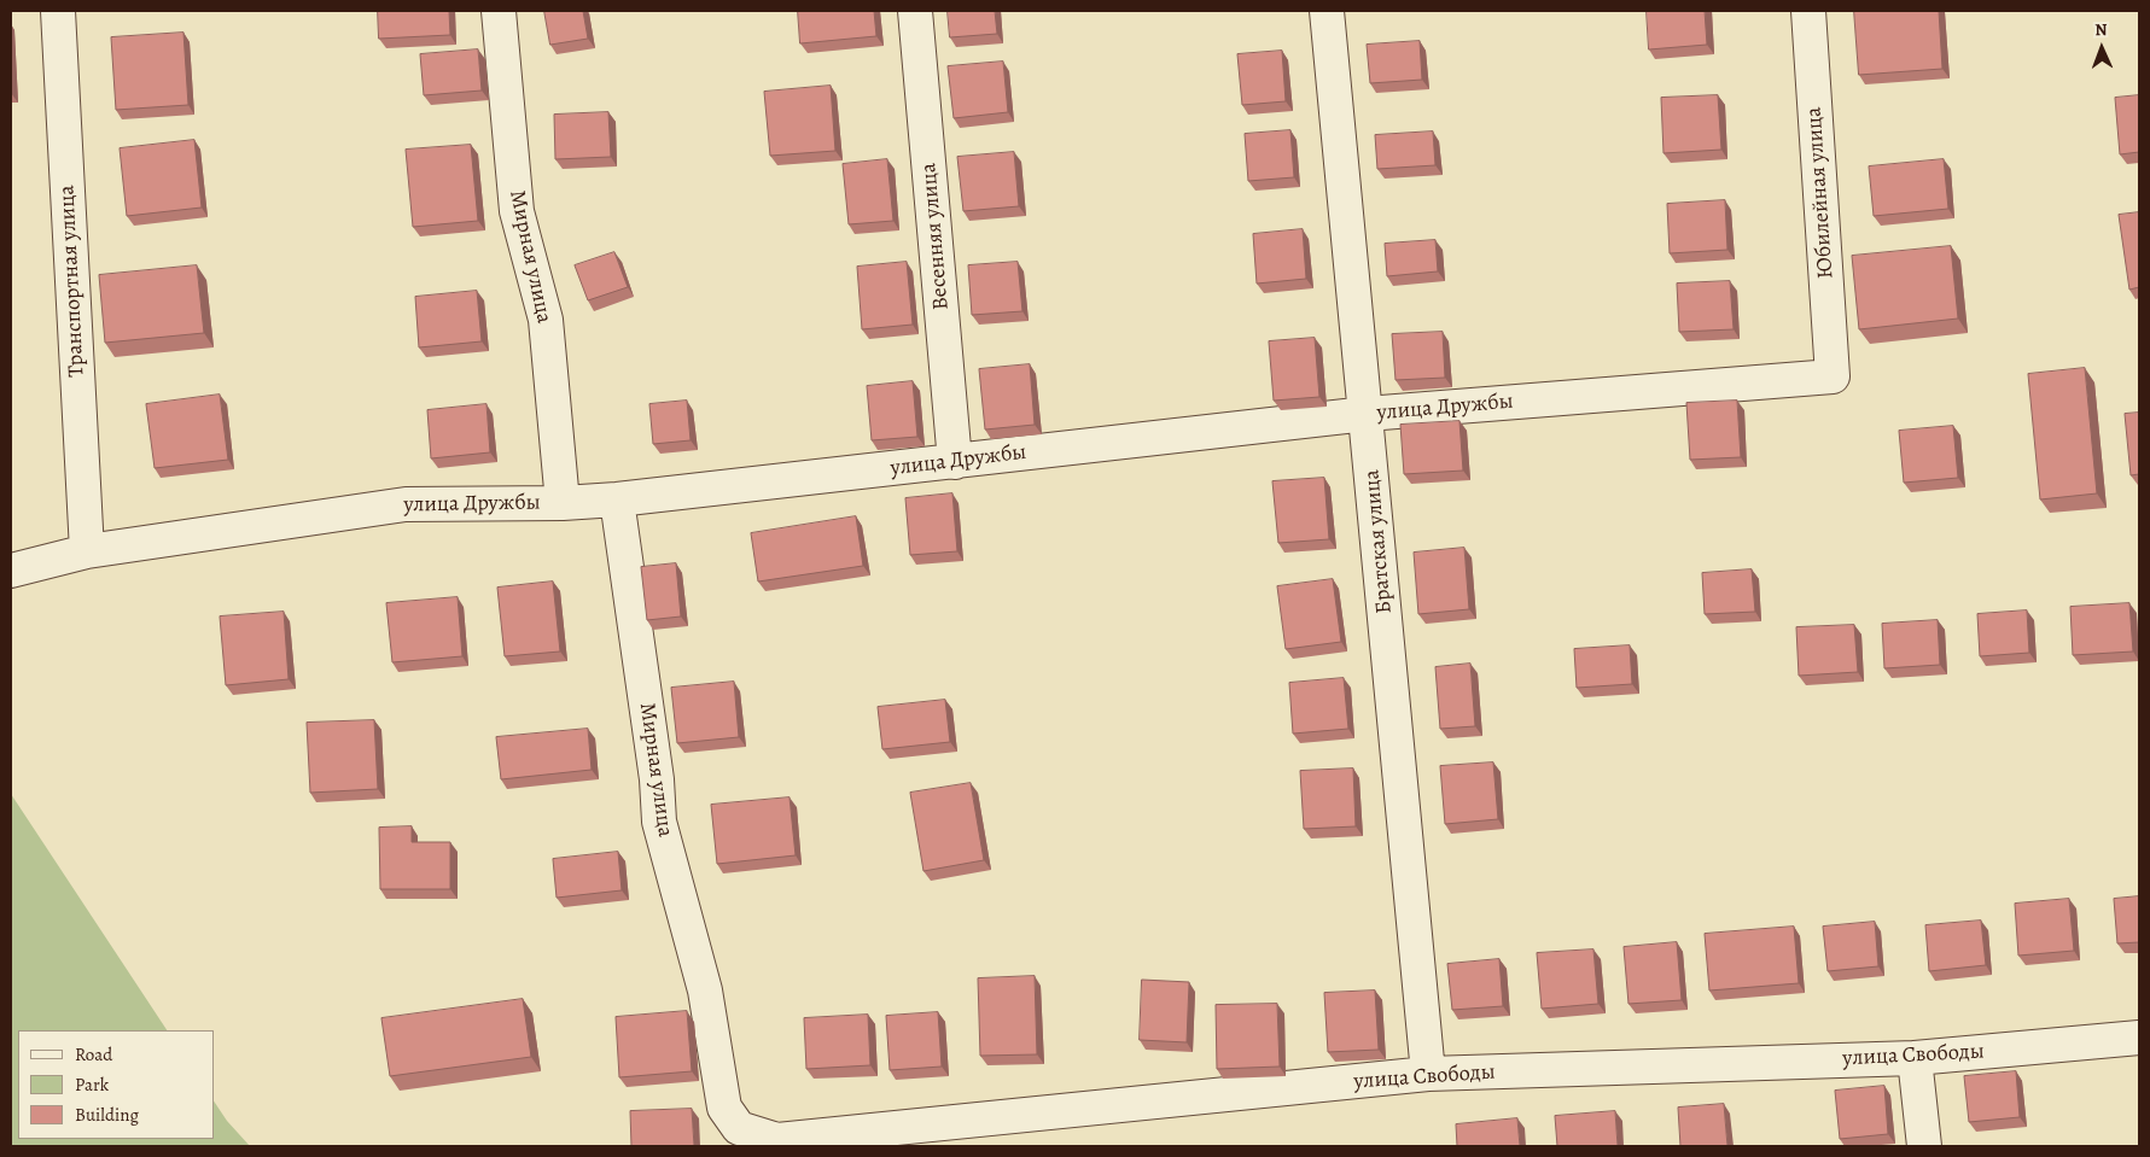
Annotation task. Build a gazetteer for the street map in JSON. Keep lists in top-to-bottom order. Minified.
{"streets":{"street":["Юбилейная улица","Весенняя улица","Мирная улица","Транспортная улица","улица Дружбы","Братская улица","улица Свободы"]},"crossings":[["Юбилейная улица","улица Дружбы"],["Весенняя улица","улица Дружбы"],["Мирная улица","улица Дружбы"],["Мирная улица","улица Свободы"],["Транспортная улица","улица Дружбы"],["улица Дружбы","Братская улица"],["Братская улица","улица Свободы"]],"legend":["Road","Park","Building"],"north":"top"}
